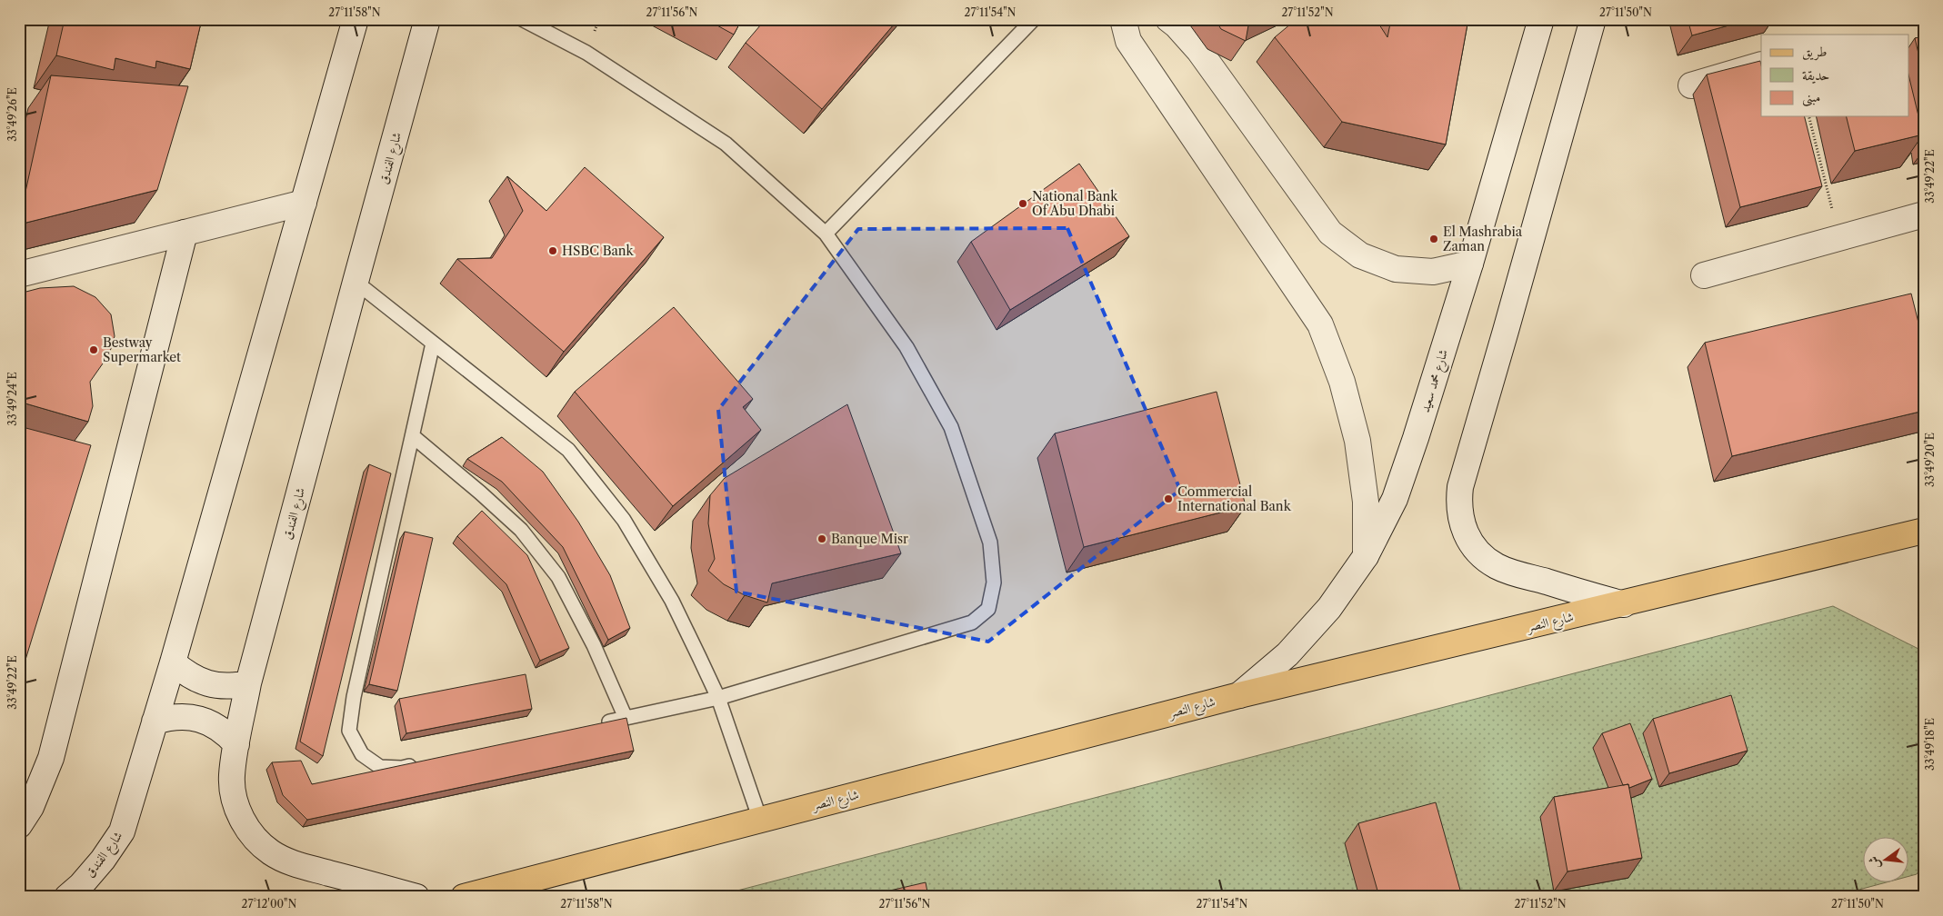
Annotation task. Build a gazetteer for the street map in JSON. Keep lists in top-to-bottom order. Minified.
{"streets":{"main road":["شارع النصر"],"street":["شارع الفندق","شارع محمد سعيد"]},"crossings":[["شارع محمد سعيد","شارع النصر"]],"places":["National Bank Of Abu Dhabi","El Mashrabia Zaman","HSBC Bank","Bestway Supermarket","Commercial International Bank","Banque Misr"],"legend":["طريق","حديقة","مبنى"],"north":"left","coordinates":["27°11'58\"N","27°11'56\"N","27°11'54\"N","27°11'52\"N","27°11'50\"N","33°49'26\"E","33°49'22\"E","33°49'24\"E","33°49'20\"E","33°49'18\"E","27°12'00\"N"]}
